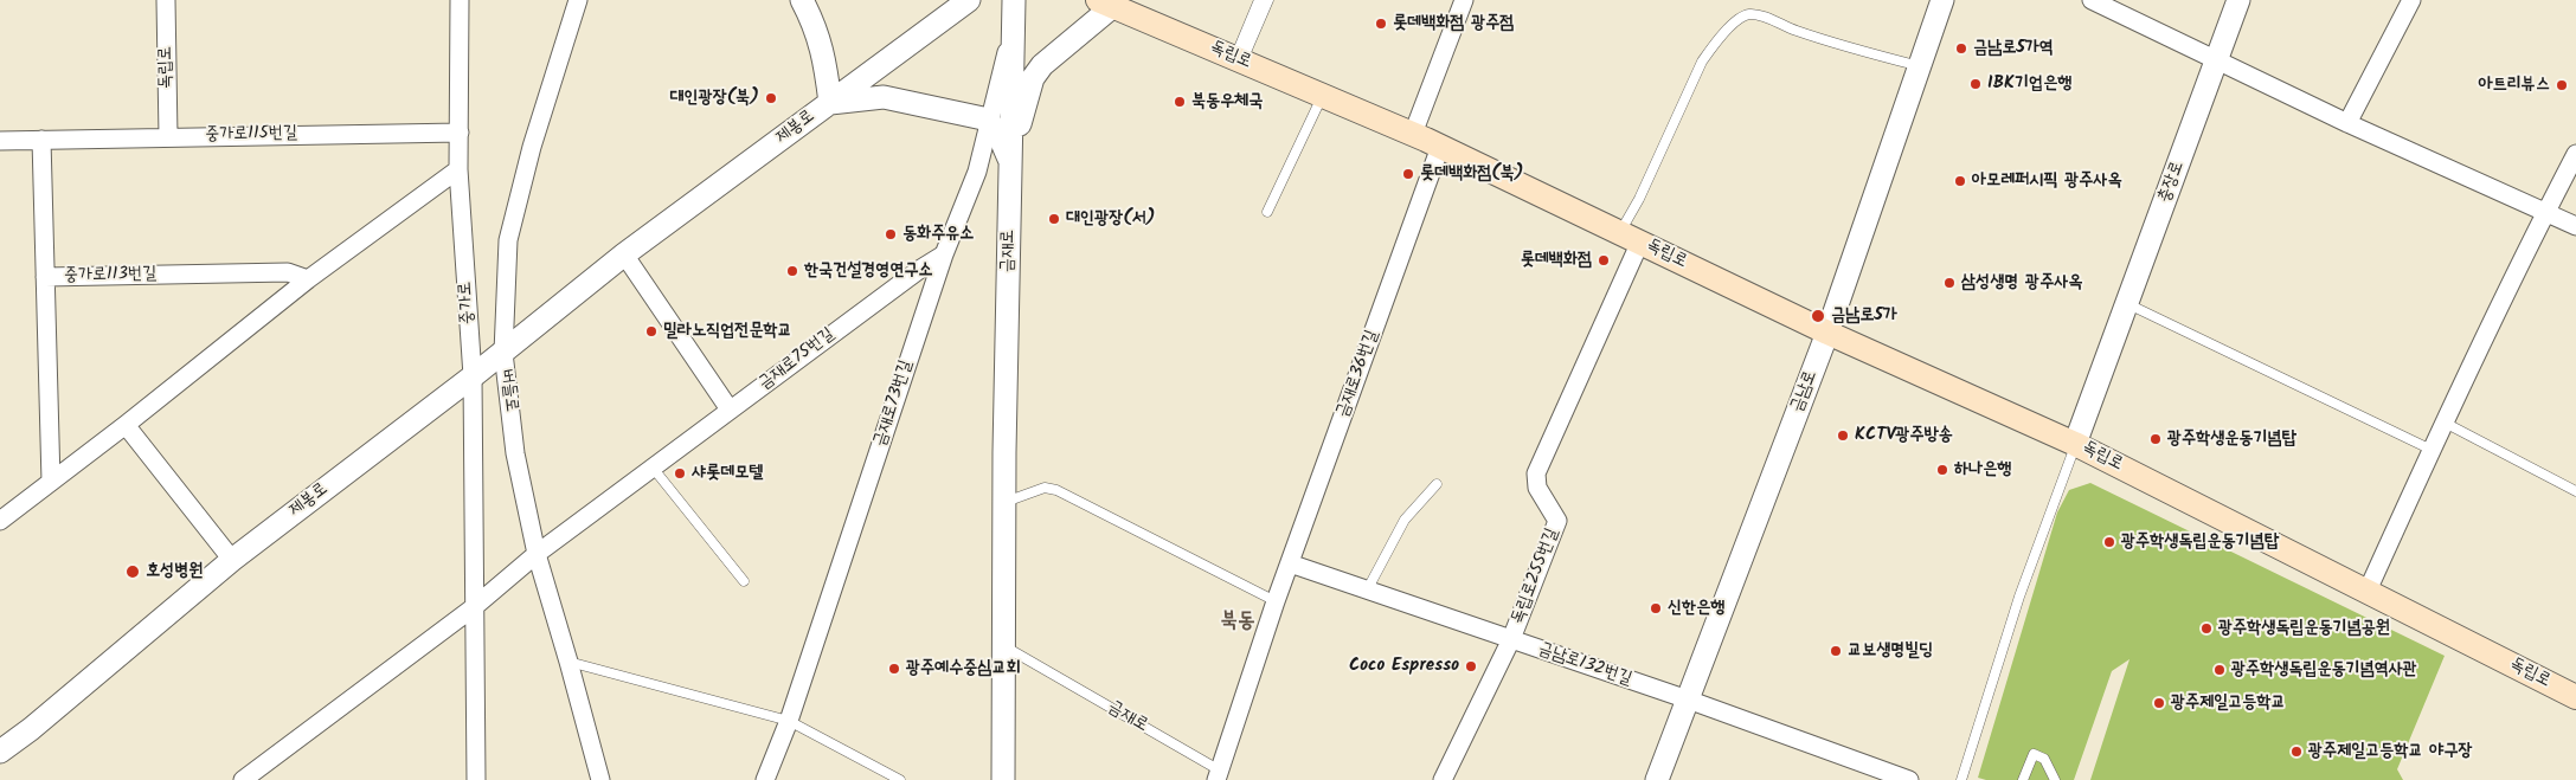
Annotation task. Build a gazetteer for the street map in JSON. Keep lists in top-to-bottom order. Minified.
{"streets":{"main road":["독립로"],"street":["제봉로","중가로115번길","충장로","금재로","중가로113번길","중가로","금재로75번길","금재로36번길","버들로","금남로","금재로73번길","독립로255번길","금남로132번길"]},"crossings":[["독립로","중가로115번길"],["독립로","충장로"],["독립로","금재로36번길"],["독립로","금남로"],["독립로","독립로255번길"],["제봉로","중가로"],["제봉로","버들로"],["중가로115번길","중가로"],["금재로","금재로36번길"],["금재로","금재로73번길"],["중가로","금재로75번길"],["금재로75번길","버들로"],["금재로75번길","금재로73번길"],["금재로36번길","금남로132번길"],["금남로","금남로132번길"],["독립로255번길","금남로132번길"]],"districts":["북동"],"places":["롯데백화점 광주점","금남로5가역","IBK기업은행","아트리뷰스","대인광장(북)","북동우체국","롯데백화점(북)","아모레퍼시픽 광주사옥","대인광장(서)","동화주유소","롯데백화점","한국건설경영연구소","삼성생명 광주사옥","금남로5가","밀라노직업전문학교","KCTV광주방송","광주학생운동기념탑","하나은행","샤롯데모텔","광주학생독립운동기념탑","호성병원","신한은행","광주학생독립운동기념공원","교보생명빌딩","Coco Espresso","광주예수중심교회","광주학생독립운동기념역사관","광주제일고등학교","광주제일고등학교 야구장"]}
